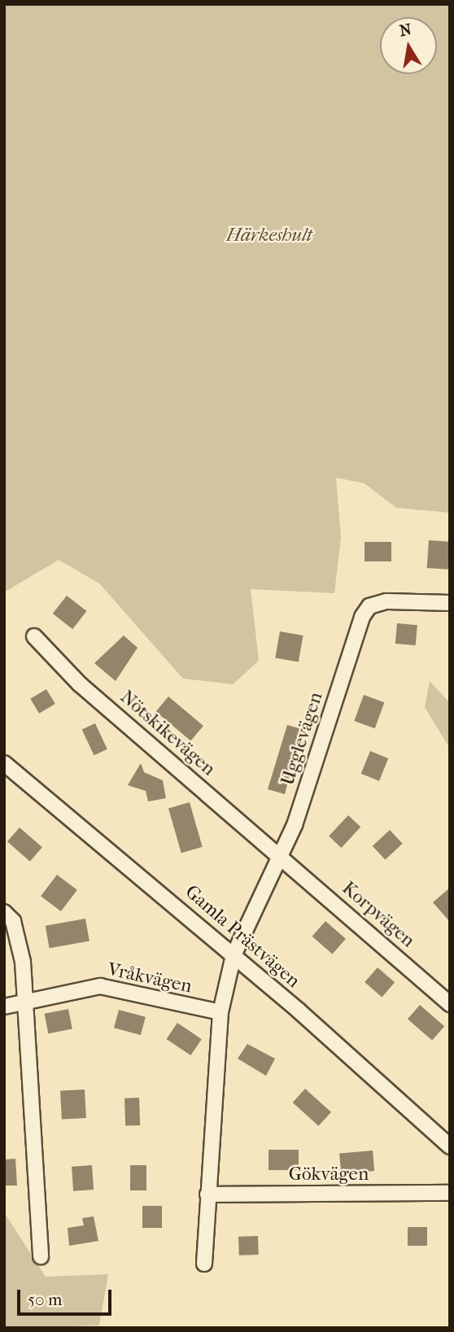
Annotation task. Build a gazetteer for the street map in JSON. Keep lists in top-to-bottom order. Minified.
{"streets":{"street":["Nötskikevägen","Ugglevägen","Korpvägen","Gamla Prästvägen","Vråkvägen","Gökvägen"]},"crossings":[["Nötskikevägen","Ugglevägen"],["Nötskikevägen","Korpvägen"],["Ugglevägen","Korpvägen"],["Ugglevägen","Gamla Prästvägen"]],"parks":["Härkeshult"],"scale_bar":"50 m","north":"top"}
